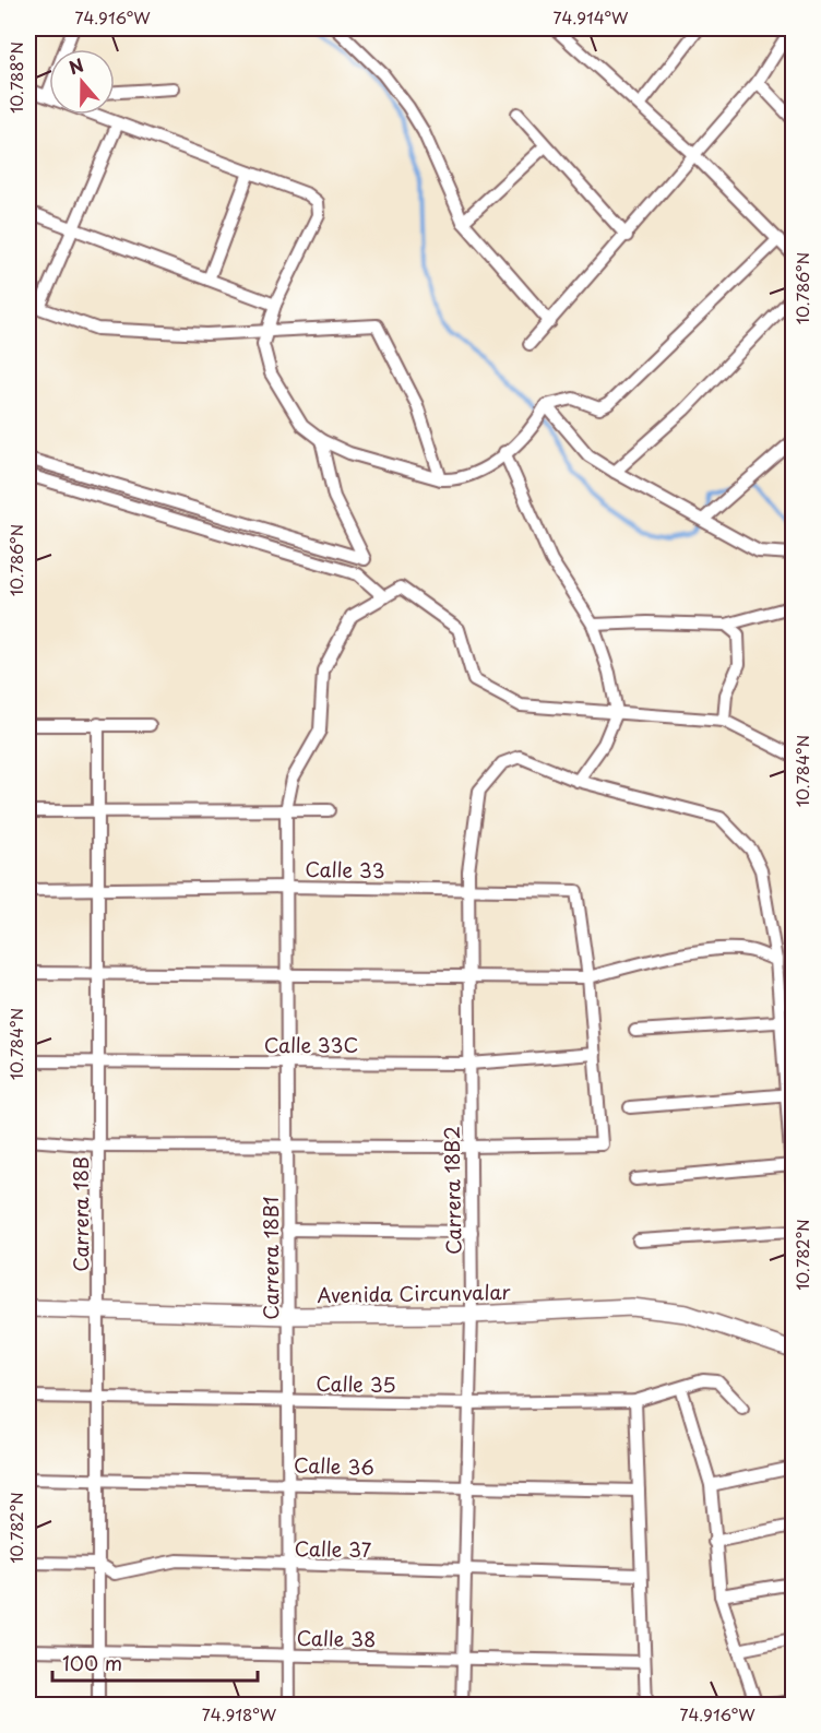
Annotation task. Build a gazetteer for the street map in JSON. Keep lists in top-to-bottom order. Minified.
{"streets":{"main road":["Avenida Circunvalar"],"street":["Calle 33","Calle 33C","Carrera 18B2","Carrera 18B","Carrera 18B1","Calle 35","Calle 36","Calle 37","Calle 38"]},"crossings":[["Calle 33","Carrera 18B2"],["Calle 33","Carrera 18B"],["Calle 33","Carrera 18B1"],["Calle 33C","Carrera 18B2"],["Calle 33C","Carrera 18B"],["Calle 33C","Carrera 18B1"],["Carrera 18B2","Avenida Circunvalar"],["Carrera 18B2","Calle 35"],["Carrera 18B2","Calle 36"],["Carrera 18B2","Calle 37"],["Carrera 18B2","Calle 38"],["Carrera 18B","Avenida Circunvalar"],["Carrera 18B","Calle 35"],["Carrera 18B","Calle 36"],["Carrera 18B","Calle 37"],["Carrera 18B","Calle 38"],["Carrera 18B1","Avenida Circunvalar"],["Carrera 18B1","Calle 35"],["Carrera 18B1","Calle 36"],["Carrera 18B1","Calle 37"],["Carrera 18B1","Calle 38"]],"scale_bar":"100 m","north":"top","coordinates":["74.916°W","74.914°W","10.788°N","10.786°N","10.784°N","10.782°N","74.918°W"]}
